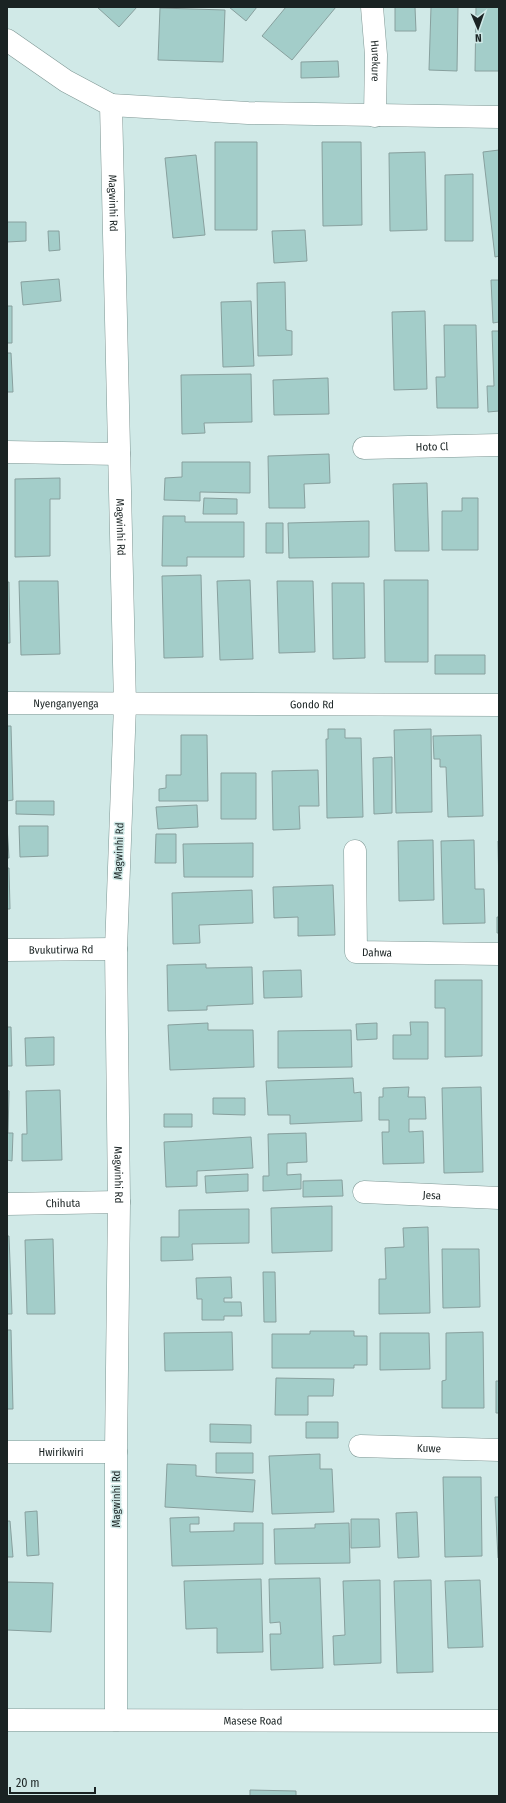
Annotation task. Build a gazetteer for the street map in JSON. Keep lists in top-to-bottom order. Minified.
{"streets":{"street":["Hurekure","Magwinhi Rd","Hoto Cl","Nyenganyenga","Gondo Rd","Bvukutirwa Rd","Dahwa","Jesa","Chihuta","Kuwe","Hwirikwiri","Masese Road"]},"crossings":[["Magwinhi Rd","Nyenganyenga"],["Magwinhi Rd","Gondo Rd"],["Magwinhi Rd","Bvukutirwa Rd"],["Magwinhi Rd","Chihuta"],["Magwinhi Rd","Hwirikwiri"],["Magwinhi Rd","Masese Road"],["Nyenganyenga","Gondo Rd"]],"scale_bar":"20 m","north":"bottom"}
